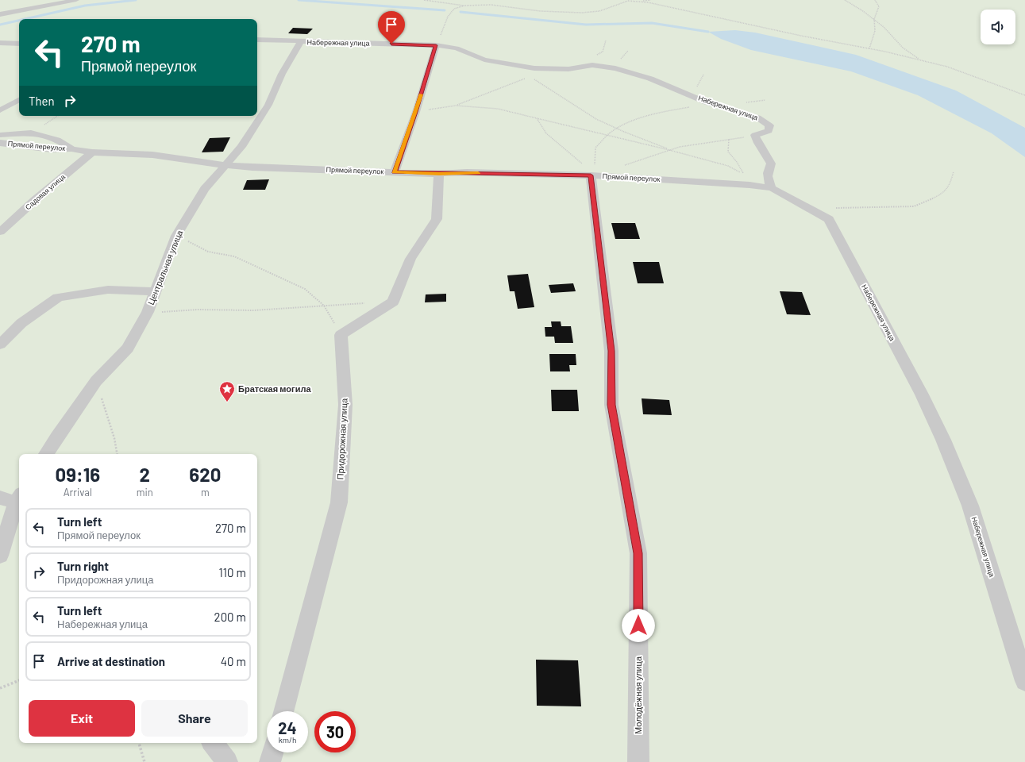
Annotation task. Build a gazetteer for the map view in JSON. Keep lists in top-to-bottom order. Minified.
{"streets":{"street":["Набережная улица","Прямой переулок","Садовая улица","Центральная улица","Придорожная улица","Молодёжная улица"]},"crossings":[["Набережная улица","Прямой переулок"],["Набережная улица","Центральная улица"],["Прямой переулок","Садовая улица"],["Прямой переулок","Центральная улица"],["Прямой переулок","Молодёжная улица"]],"places":{"place":["Братская могила"]},"page":{"turn":["270 m","Прямой переулок"],"then":"Then","eta":["09:16","Arrival","2","min","620","m"],"list":[{"name":"Turn left","note":"Прямой переулок","value":"270 m"},{"name":"Turn right","note":"Придорожная улица","value":"110 m"},{"name":"Turn left","note":"Набережная улица","value":"200 m"},{"name":"Arrive at destination","value":"40 m"}],"buttons":["Exit","Share"],"speed":"24 km/h","limit":"30"}}
